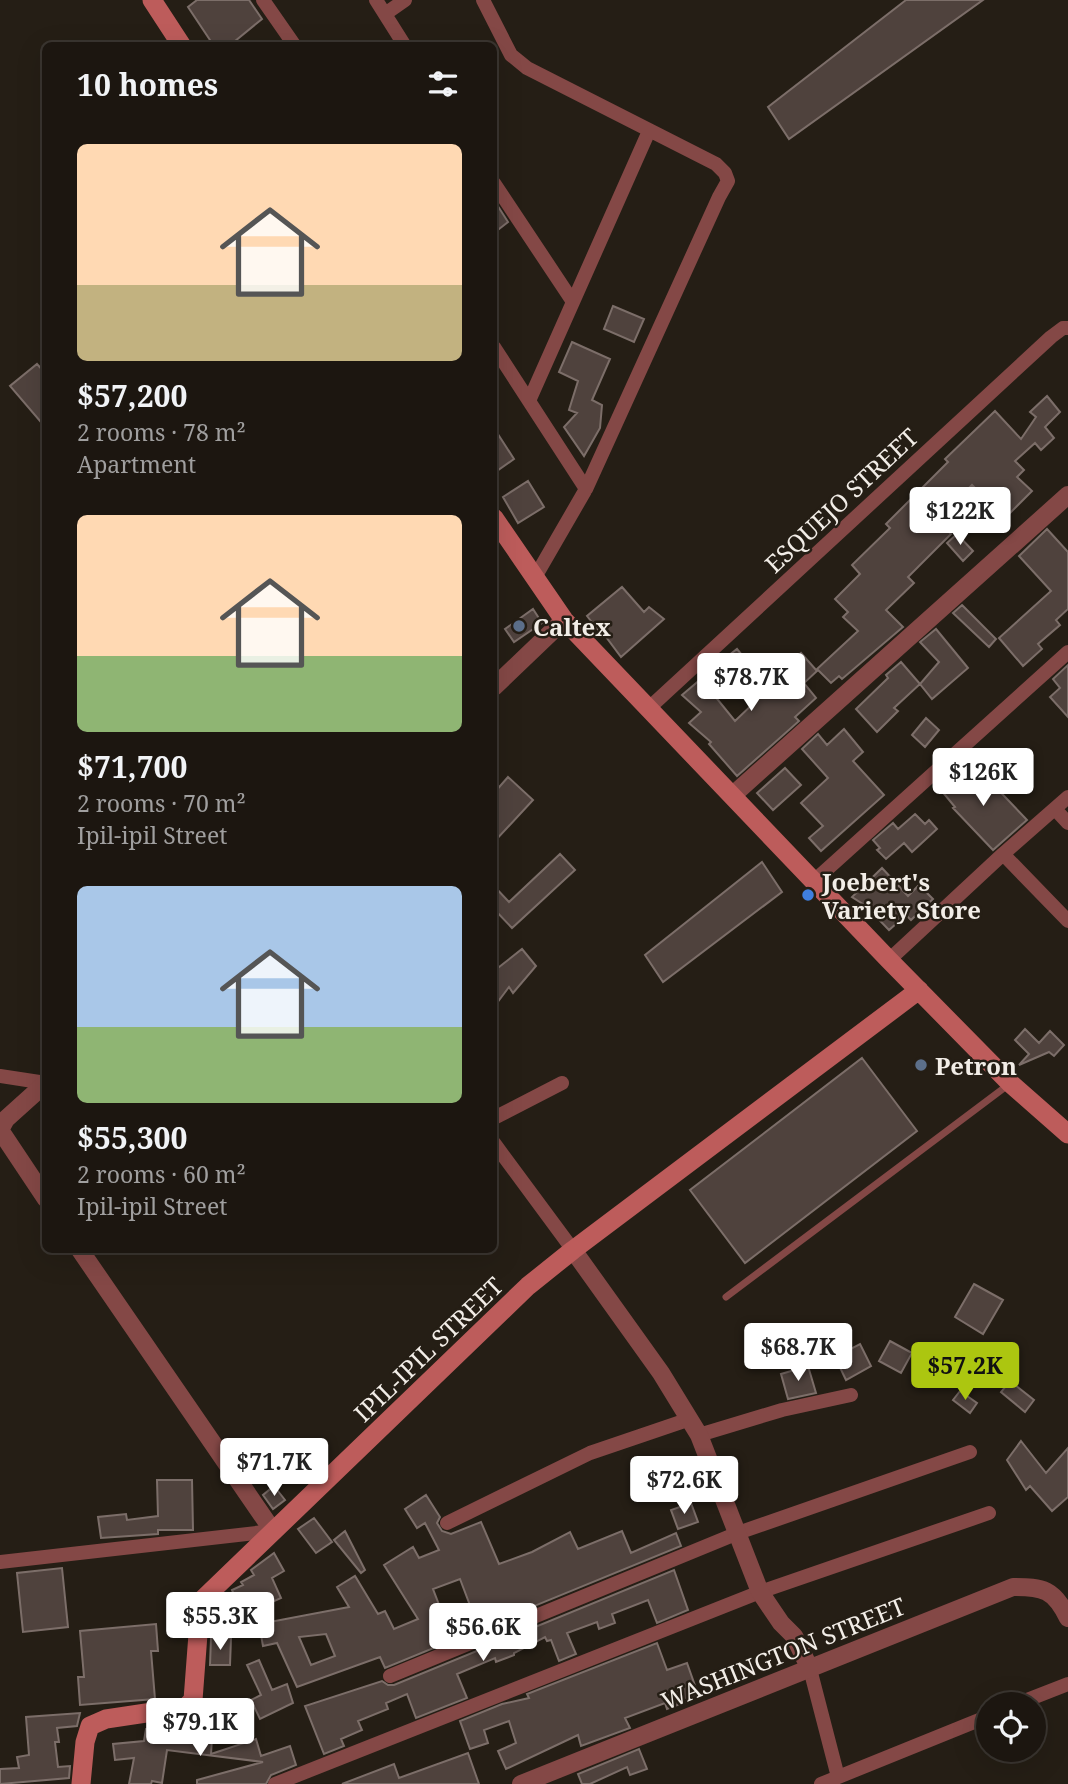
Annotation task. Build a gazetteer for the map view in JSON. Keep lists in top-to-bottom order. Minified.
{"streets":{"main road":["IPIL-IPIL STREET"],"street":["ESQUEJO STREET","WASHINGTON STREET"]},"places":["Caltex","Joebert's Variety Store","Petron"],"page":{"heading":"10 homes","list":[{"name":"$57,200","note":"2 rooms · 78 m² · Apartment"},{"name":"$71,700","note":"2 rooms · 70 m² · Ipil-ipil Street"},{"name":"$55,300","note":"2 rooms · 60 m² · Ipil-ipil Street"}],"price":["$122K","$78.7K","$126K","$68.7K","$57.2K","$71.7K","$72.6K","$55.3K","$56.6K","$79.1K"]}}
